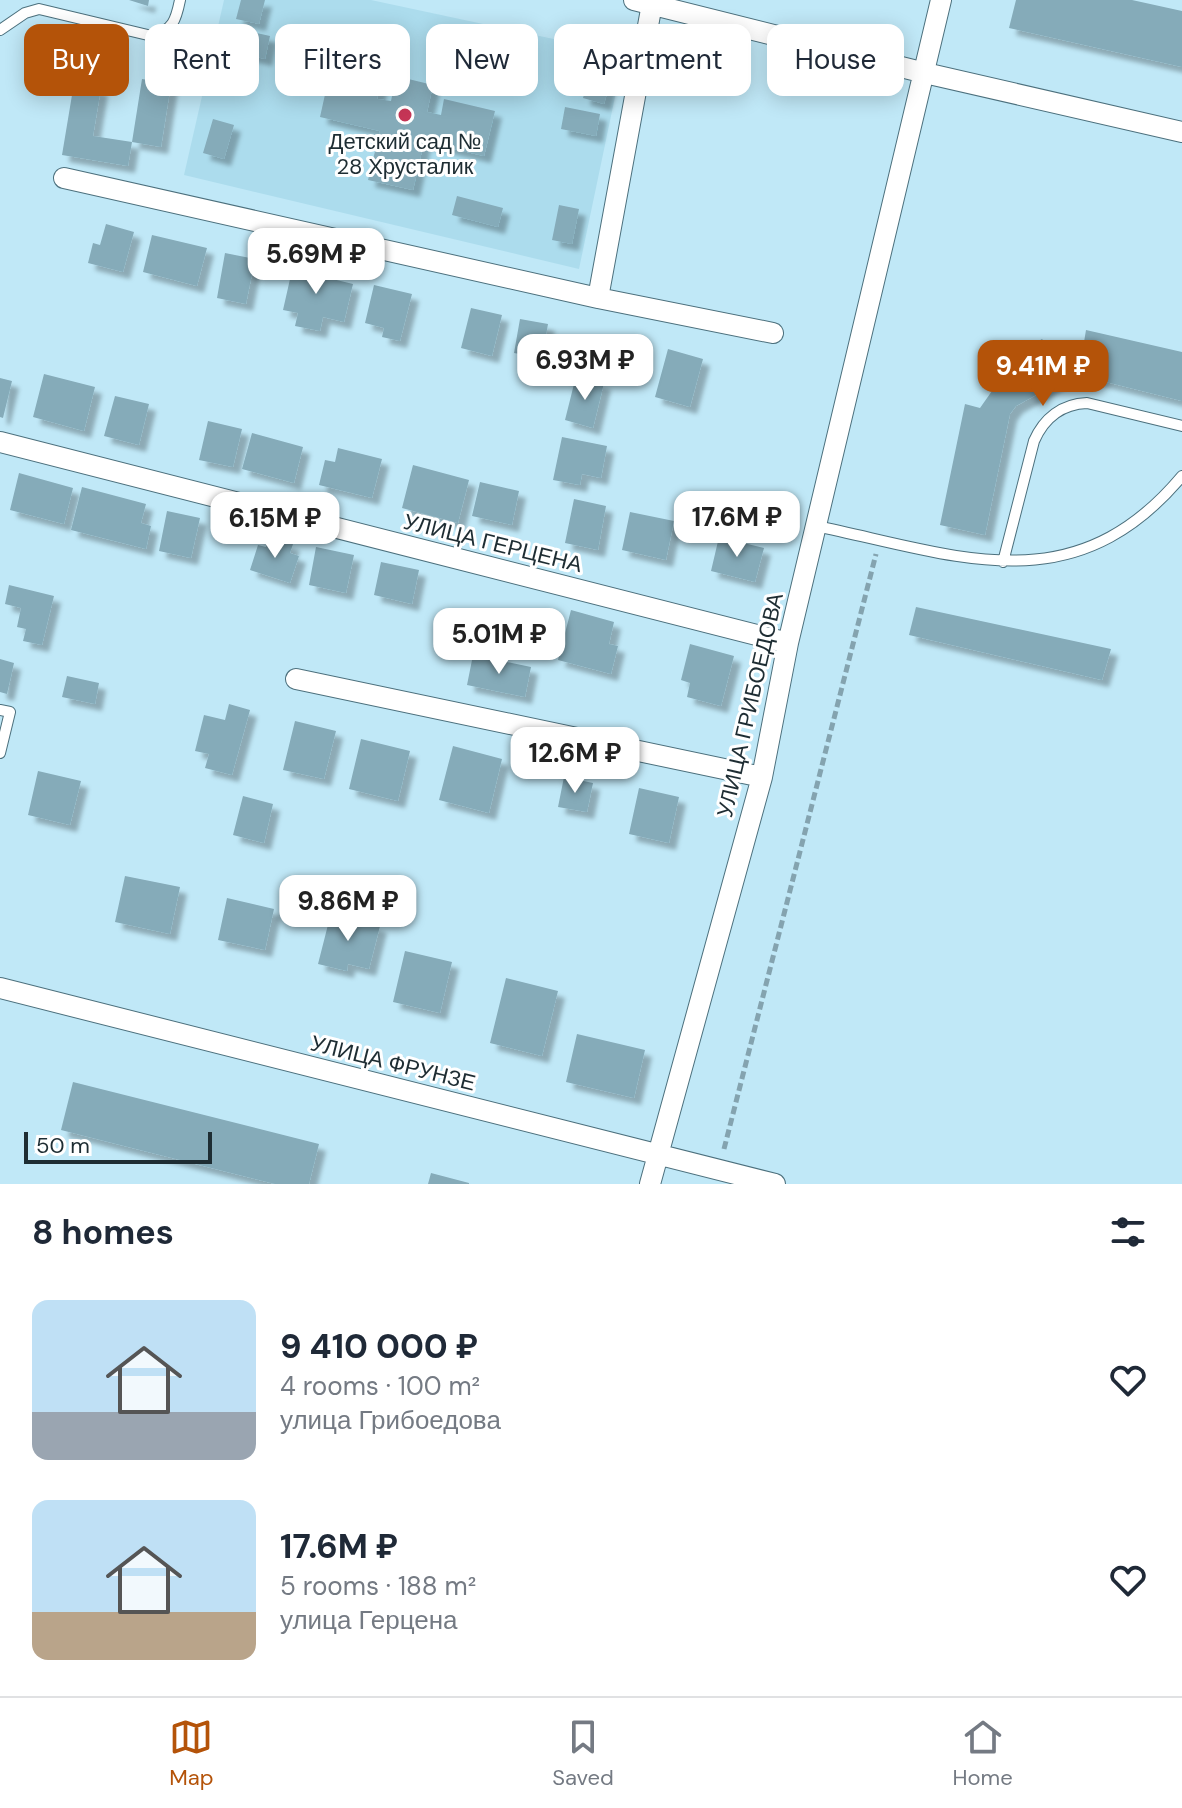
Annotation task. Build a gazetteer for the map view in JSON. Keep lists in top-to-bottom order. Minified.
{"streets":{"street":["УЛИЦА ГЕРЦЕНА","УЛИЦА ГРИБОЕДОВА","УЛИЦА ФРУНЗЕ"]},"crossings":[["УЛИЦА ГЕРЦЕНА","УЛИЦА ГРИБОЕДОВА"],["УЛИЦА ГРИБОЕДОВА","УЛИЦА ФРУНЗЕ"]],"places":["Детский сад № 28 Хрусталик"],"scale_bar":"50 m","page":{"chip":["Buy","Rent","Filters","New","Apartment","House"],"price":["5.69M ₽","6.93M ₽","9.41M ₽","17.6M ₽","6.15M ₽","5.01M ₽","12.6M ₽","9.86M ₽"],"scale":"50 m","heading":"8 homes","list":[{"name":"9 410 000 ₽","note":"4 rooms · 100 m² · улица Грибоедова"},{"name":"17.6M ₽","note":"5 rooms · 188 m² · улица Герцена"}],"tabs":["Map","Saved","Home"]}}
